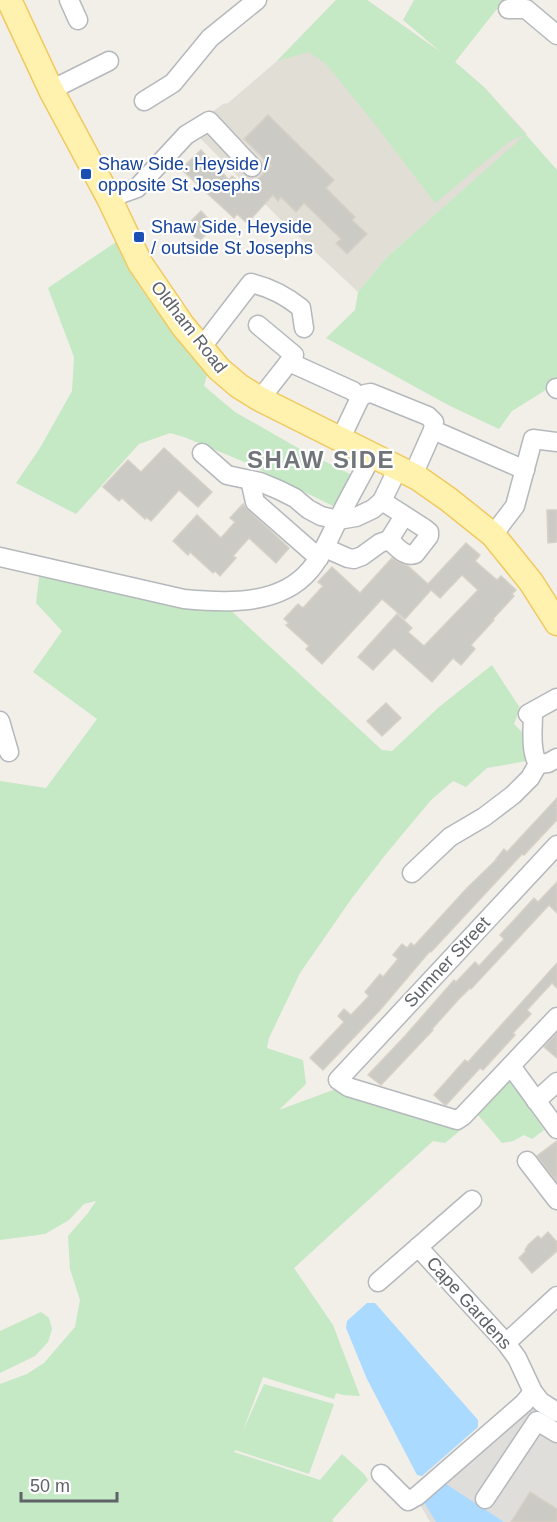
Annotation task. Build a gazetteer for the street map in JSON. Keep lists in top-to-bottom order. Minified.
{"streets":{"main road":["Oldham Road"],"street":["Sumner Street","Cape Gardens"]},"districts":["SHAW SIDE"],"places":{"transit":["Shaw Side. Heyside / opposite St Josephs","Shaw Side, Heyside / outside St Josephs"]},"scale_bar":"50 m"}
